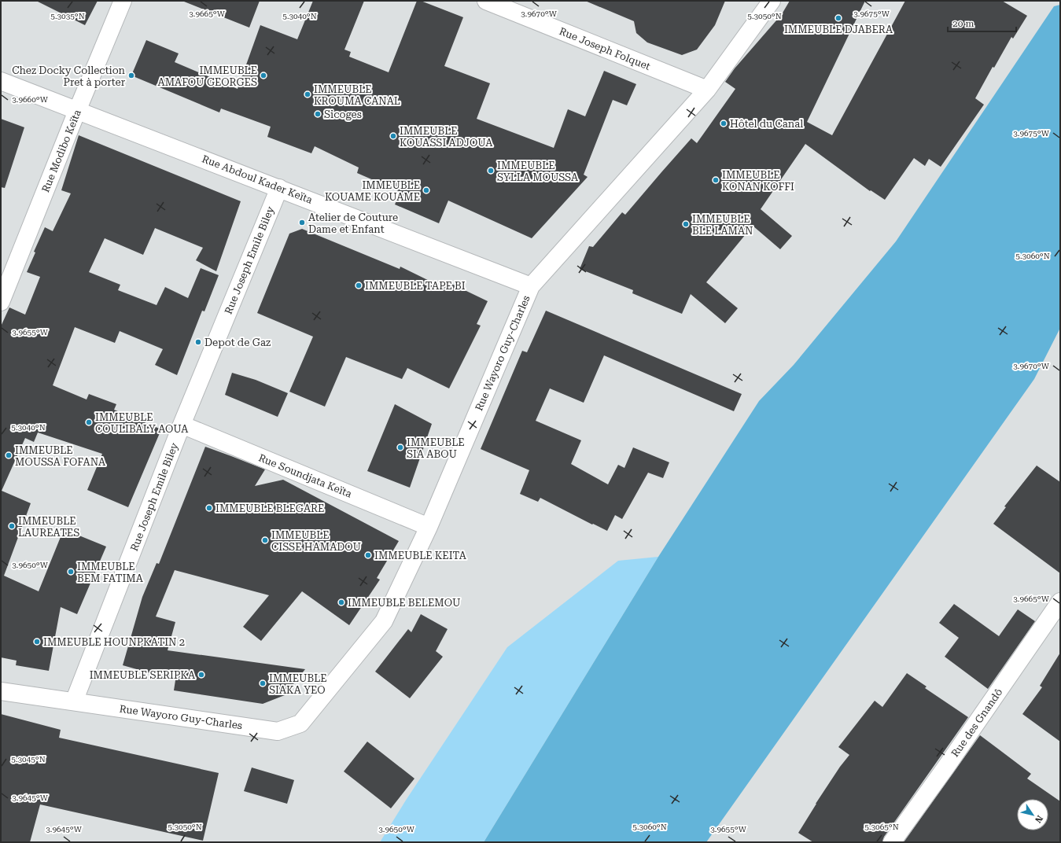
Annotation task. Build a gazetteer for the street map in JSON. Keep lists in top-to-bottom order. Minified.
{"streets":{"street":["Rue Joseph Folquet","Rue Modibo Keïta","Rue Abdoul Kader Keïta","Rue Joseph Emile Biley","Rue Wayoro Guy-Charles","Rue Soundjata Keïta","Rue des Gnandô"]},"crossings":[["Rue Joseph Folquet","Rue Wayoro Guy-Charles"],["Rue Modibo Keïta","Rue Abdoul Kader Keïta"],["Rue Abdoul Kader Keïta","Rue Joseph Emile Biley"],["Rue Abdoul Kader Keïta","Rue Wayoro Guy-Charles"],["Rue Joseph Emile Biley","Rue Wayoro Guy-Charles"],["Rue Joseph Emile Biley","Rue Soundjata Keïta"],["Rue Wayoro Guy-Charles","Rue Soundjata Keïta"]],"places":["IMMEUBLE DJABERA","Chez Docky Collection Pret à porter","IMMEUBLE AMAFOU GEORGES","IMMEUBLE KROUMA CANAL","Sicoges","Hôtel du Canal","IMMEUBLE KOUASSI ADJOUA","IMMEUBLE SYLLA MOUSSA","IMMEUBLE KONAN KOFFI","IMMEUBLE KOUAME KOUAME","Atelier de Couture Dame et Enfant","IMMEUBLE BLE LAMAN","IMMEUBLE TAPE BI","Depot de Gaz","IMMEUBLE COULIBALY AOUA","IMMEUBLE SIA ABOU","IMMEUBLE MOUSSA FOFANA","IMMEUBLE BLEGARE","IMMEUBLE LAUREATES","IMMEUBLE CISSE HAMADOU","IMMEUBLE KEITA","IMMEUBLE BEM FATIMA","IMMEUBLE BELEMOU","IMMEUBLE HOUNPKATIN 2","IMMEUBLE SERIPKA","IMMEUBLE SIAKA YEO"],"scale_bar":"20 m","north":"bottom right","coordinates":["3.9665°W","3.9670°W","3.9675°W","5.3035°N","5.3040°N","5.3050°N","3.9660°W","5.3060°N","3.9655°W","3.9650°W","5.3045°N","3.9645°W","5.3065°N"]}
